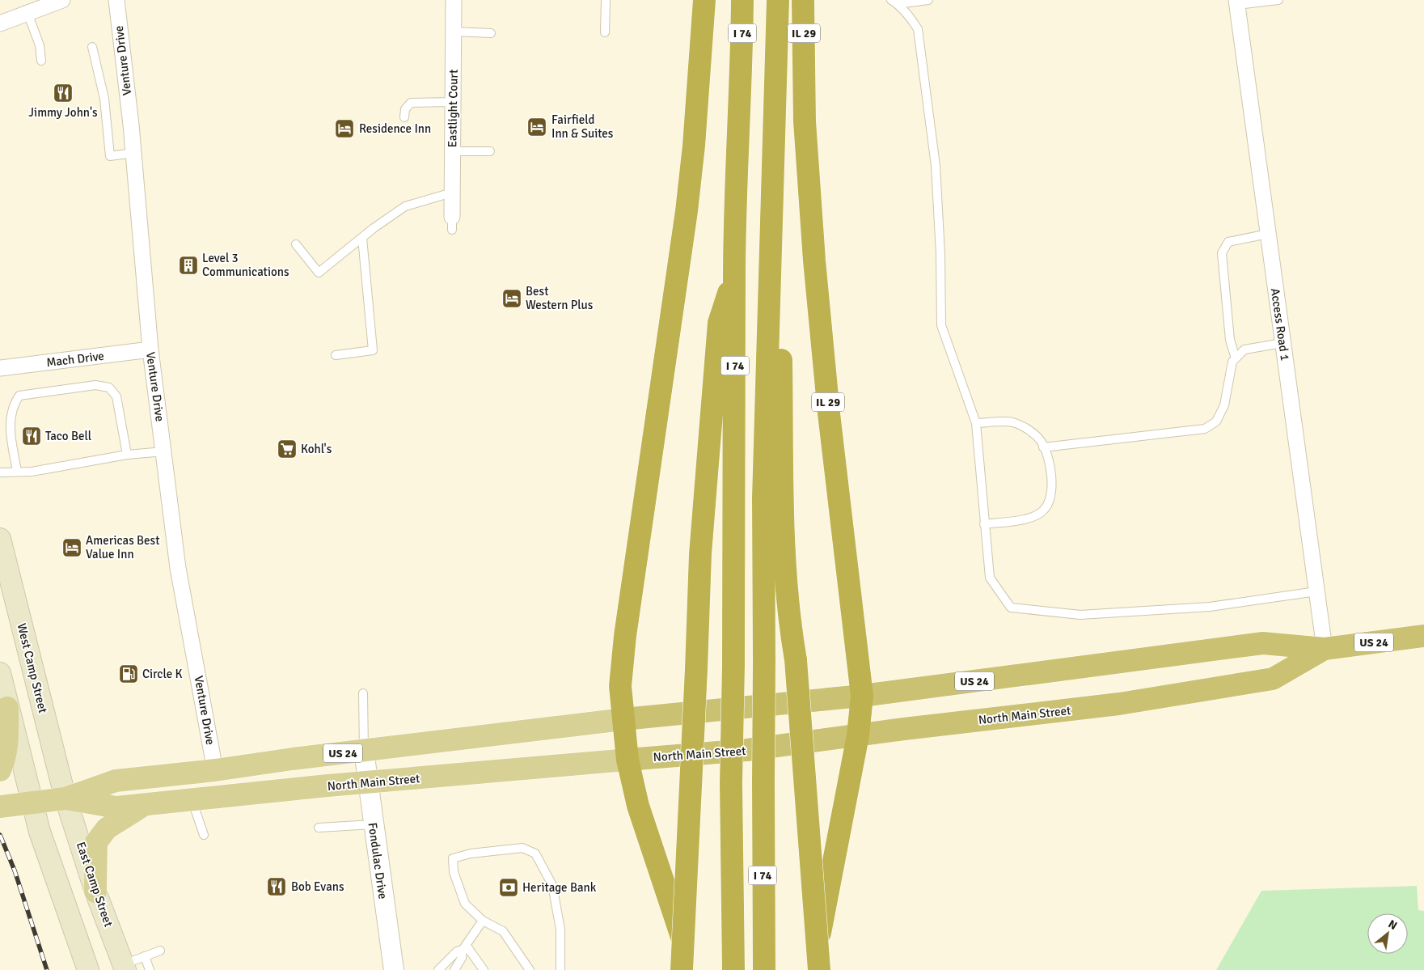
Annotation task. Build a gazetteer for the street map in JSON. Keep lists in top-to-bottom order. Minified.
{"streets":{"highway":["I 74","IL 29","US 24","North Main Street"],"main road":["West Camp Street","East Camp Street"],"street":["Venture Drive","Eastlight Court","Access Road 1","Mach Drive","Fondulac Drive"]},"crossings":[["IL 29","North Main Street"],["Venture Drive","Mach Drive"],["Venture Drive","North Main Street"],["Access Road 1","North Main Street"],["West Camp Street","North Main Street"],["West Camp Street","East Camp Street"],["North Main Street","Fondulac Drive"],["North Main Street","East Camp Street"]],"places":{"restaurant":["Jimmy John's","Taco Bell","Bob Evans"],"hotel":["Fairfield Inn & Suites","Residence Inn","Best Western Plus","Americas Best Value Inn"],"building":["Level 3 Communications"],"supermarket":["Kohl's"],"fuel station":["Circle K"],"bank":["Heritage Bank"]},"north":"top right"}
